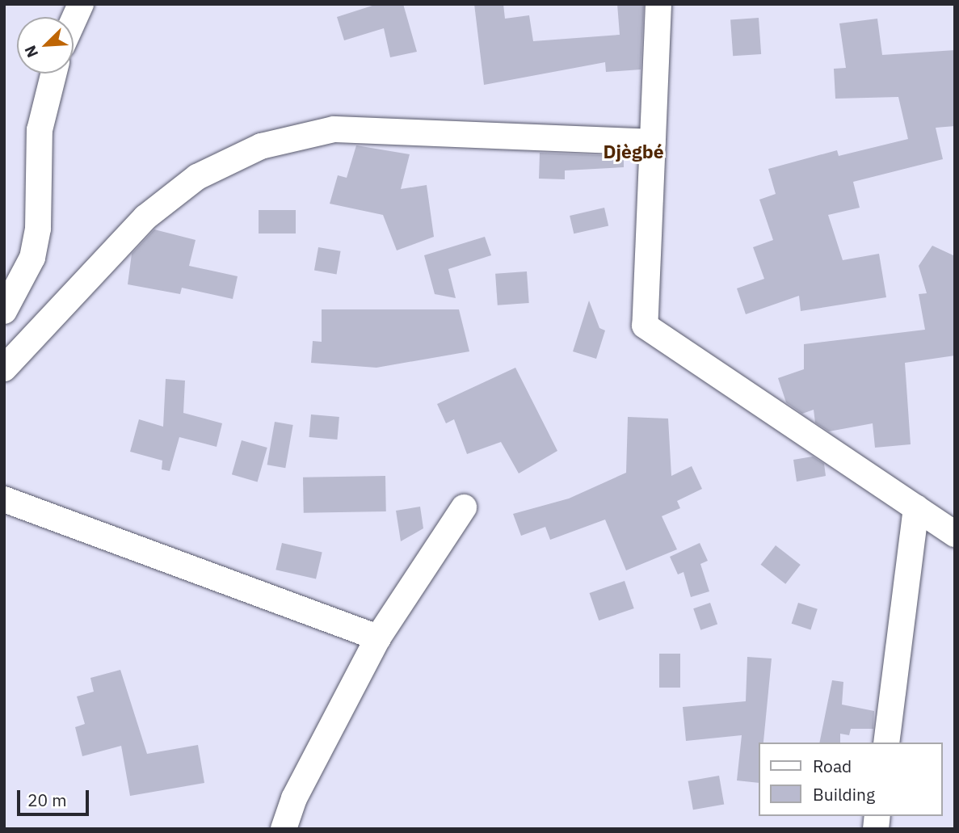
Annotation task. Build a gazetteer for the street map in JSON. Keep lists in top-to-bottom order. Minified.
{"districts":["Djègbé"],"legend":["Road","Building"],"scale_bar":"20 m","north":"bottom left"}
